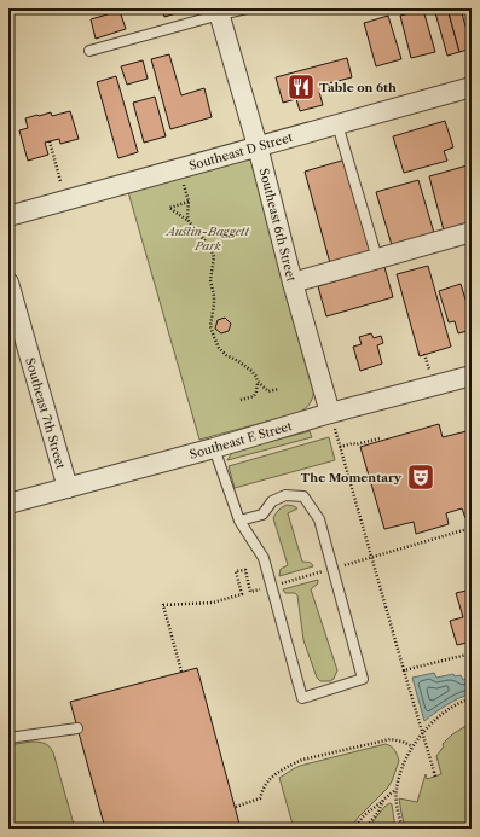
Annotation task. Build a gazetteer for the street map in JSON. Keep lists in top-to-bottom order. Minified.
{"streets":{"street":["Southeast D Street","Southeast 6th Street","Southeast 7th Street","Southeast E Street"]},"crossings":[["Southeast D Street","Southeast 6th Street"],["Southeast 6th Street","Southeast E Street"],["Southeast 7th Street","Southeast E Street"]],"parks":["Austin-Baggett Park"],"places":{"restaurant":["Table on 6th"],"theatre":["The Momentary"]}}
